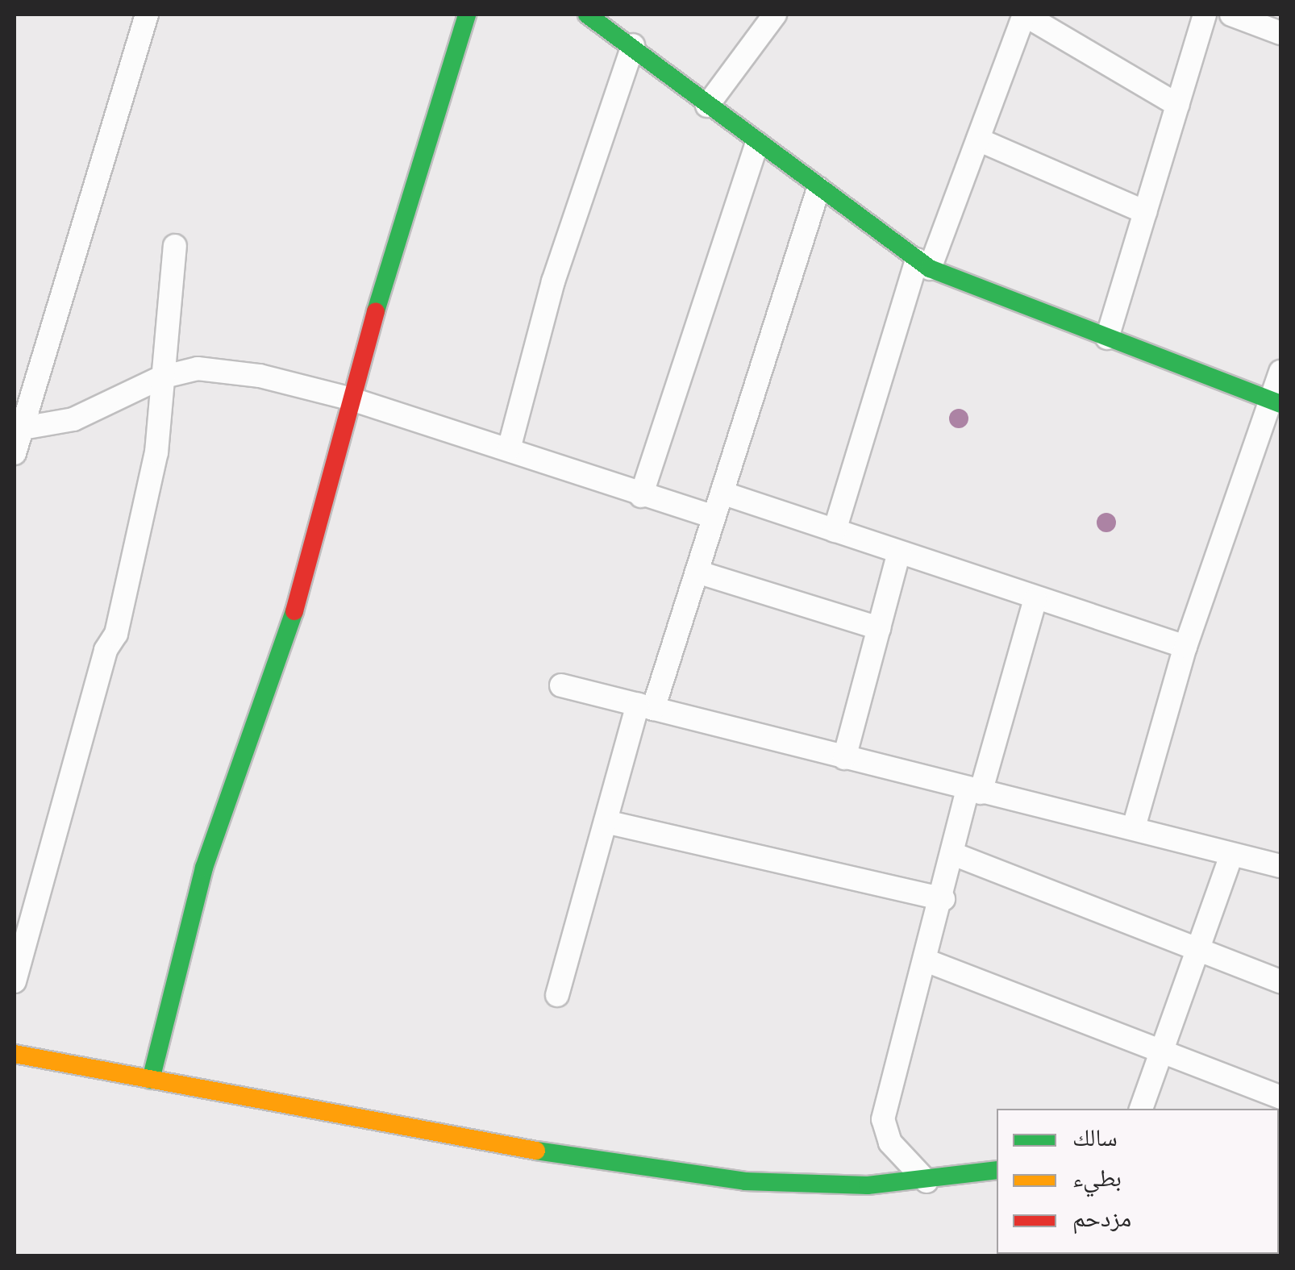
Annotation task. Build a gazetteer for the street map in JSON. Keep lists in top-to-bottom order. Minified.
{"legend":["سالك","بطيء","مزدحم"]}
